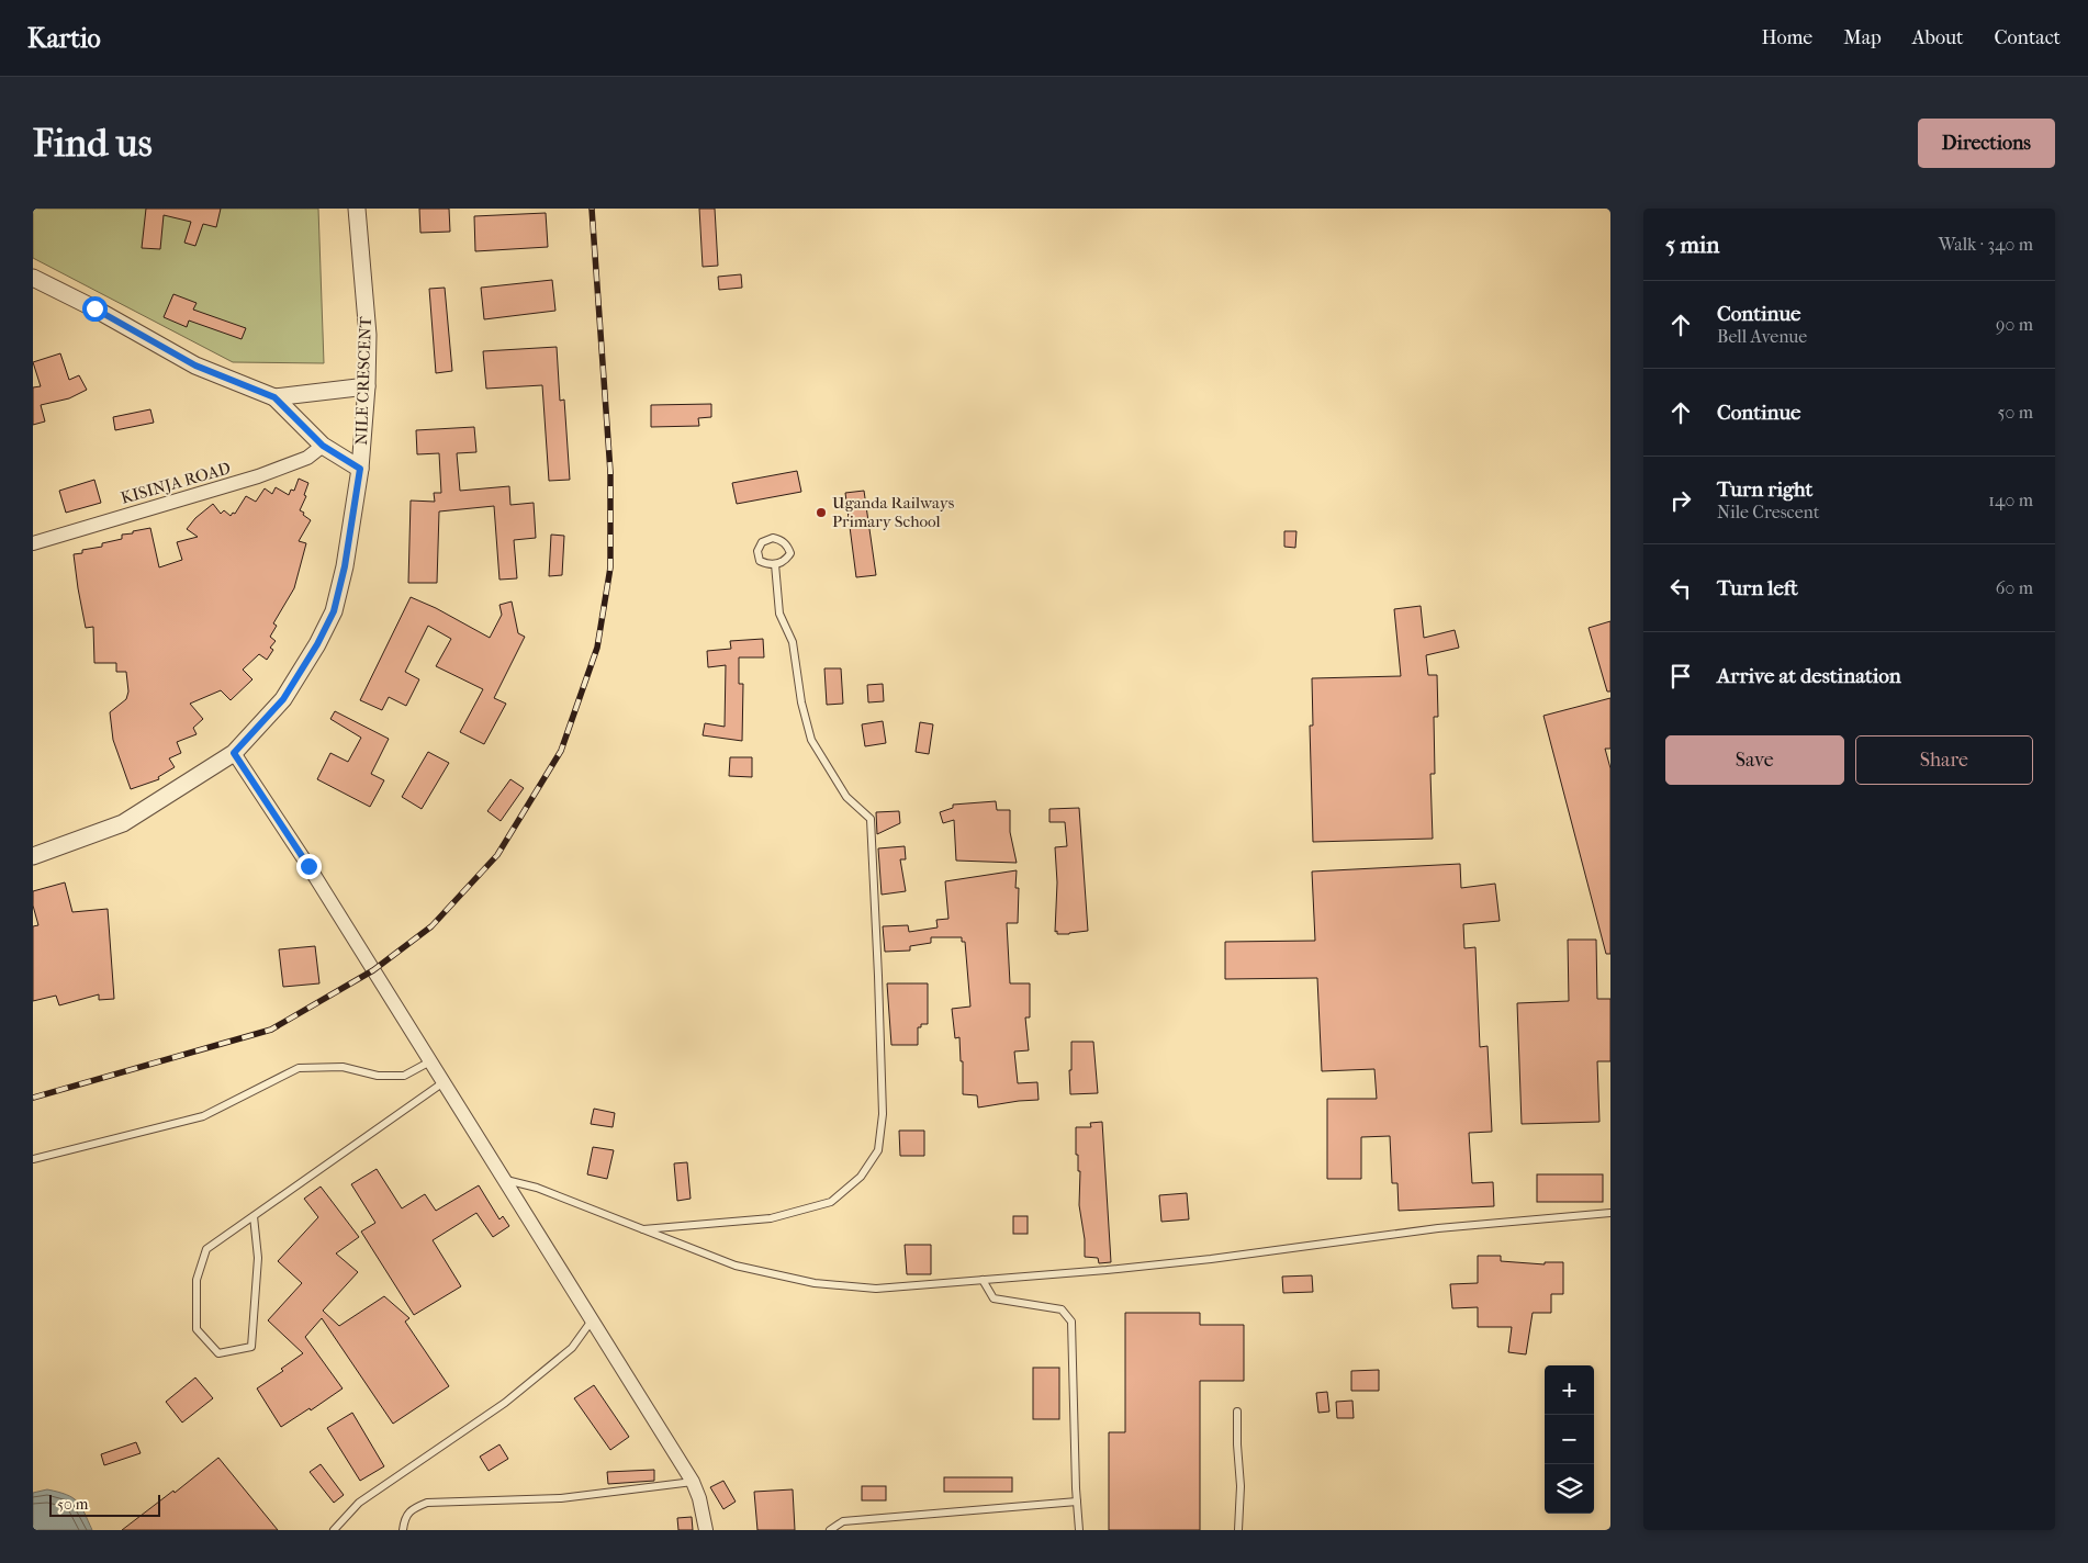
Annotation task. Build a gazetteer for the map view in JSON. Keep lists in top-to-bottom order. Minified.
{"streets":{"street":["NILE CRESCENT","KISINJA ROAD"]},"places":["Uganda Railways Primary School"],"scale_bar":"50 m","page":{"header":"Kartio","nav":["Home","Map","About","Contact"],"buttons":["Directions",["Save","Share"]],"title":"Find us","heading":["5 min","Walk · 340 m"],"list":[["Continue","Bell Avenue","90 m"],["Continue","50 m"],["Turn right","Nile Crescent","140 m"],["Turn left","60 m"],"Arrive at destination"],"map_buttons":["+","−"],"scale":"50 m"}}
